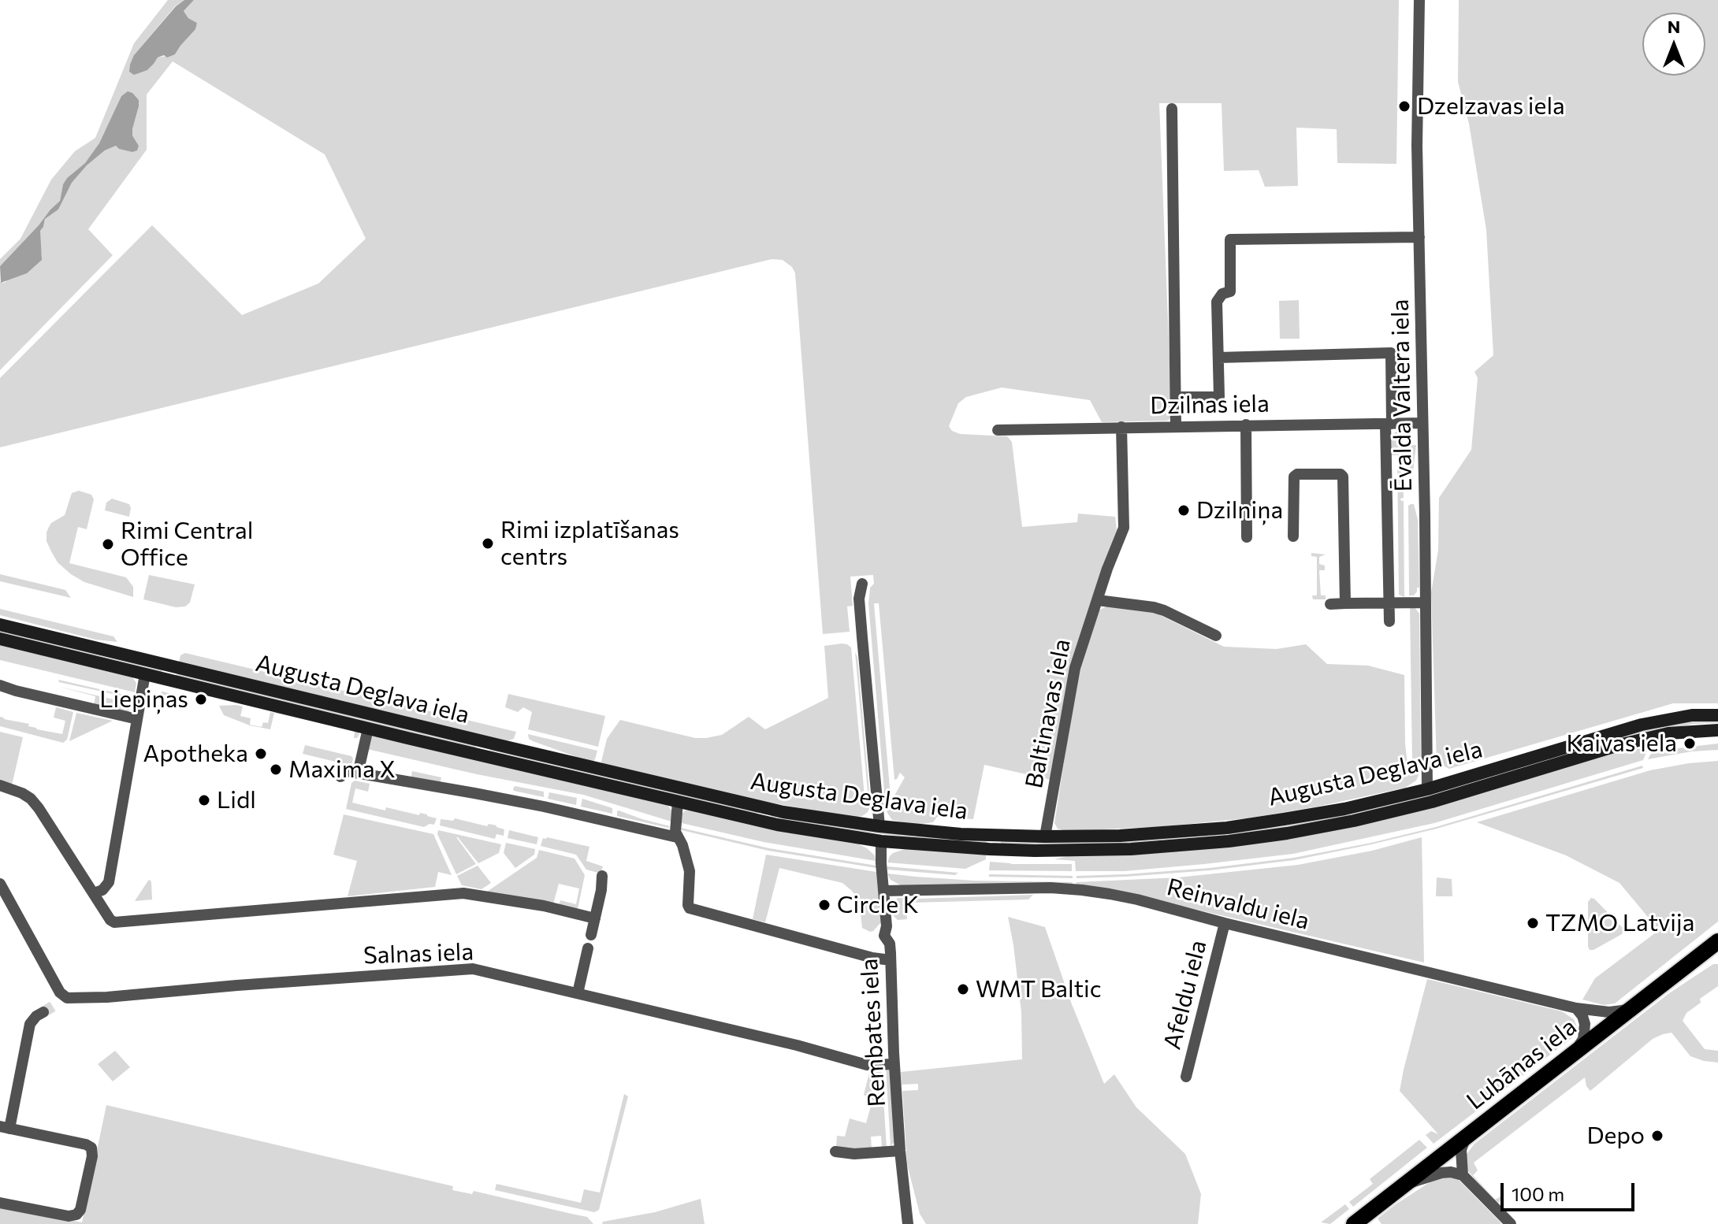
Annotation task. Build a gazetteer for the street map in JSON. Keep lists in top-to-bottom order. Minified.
{"streets":{"main road":["Augusta Deglava iela","Lubānas iela"],"street":["Ēvalda Valtera iela","Dzilnas iela","Baltinavas iela","Reinvaldu iela","Salnas iela","Afeldu iela","Rembates iela"]},"crossings":[["Ēvalda Valtera iela","Dzilnas iela"],["Ēvalda Valtera iela","Augusta Deglava iela"],["Dzilnas iela","Baltinavas iela"],["Augusta Deglava iela","Baltinavas iela"],["Augusta Deglava iela","Rembates iela"],["Reinvaldu iela","Afeldu iela"],["Reinvaldu iela","Rembates iela"],["Reinvaldu iela","Lubānas iela"],["Salnas iela","Rembates iela"]],"places":["Dzelzavas iela","Dzilniņa","Rimi izplatīšanas centrs","Rimi Central Office","Liepiņas","Kaivas iela","Apotheka","Maxima X","Lidl","Circle K","TZMO Latvija","WMT Baltic","Depo"],"scale_bar":"100 m","north":"top"}
